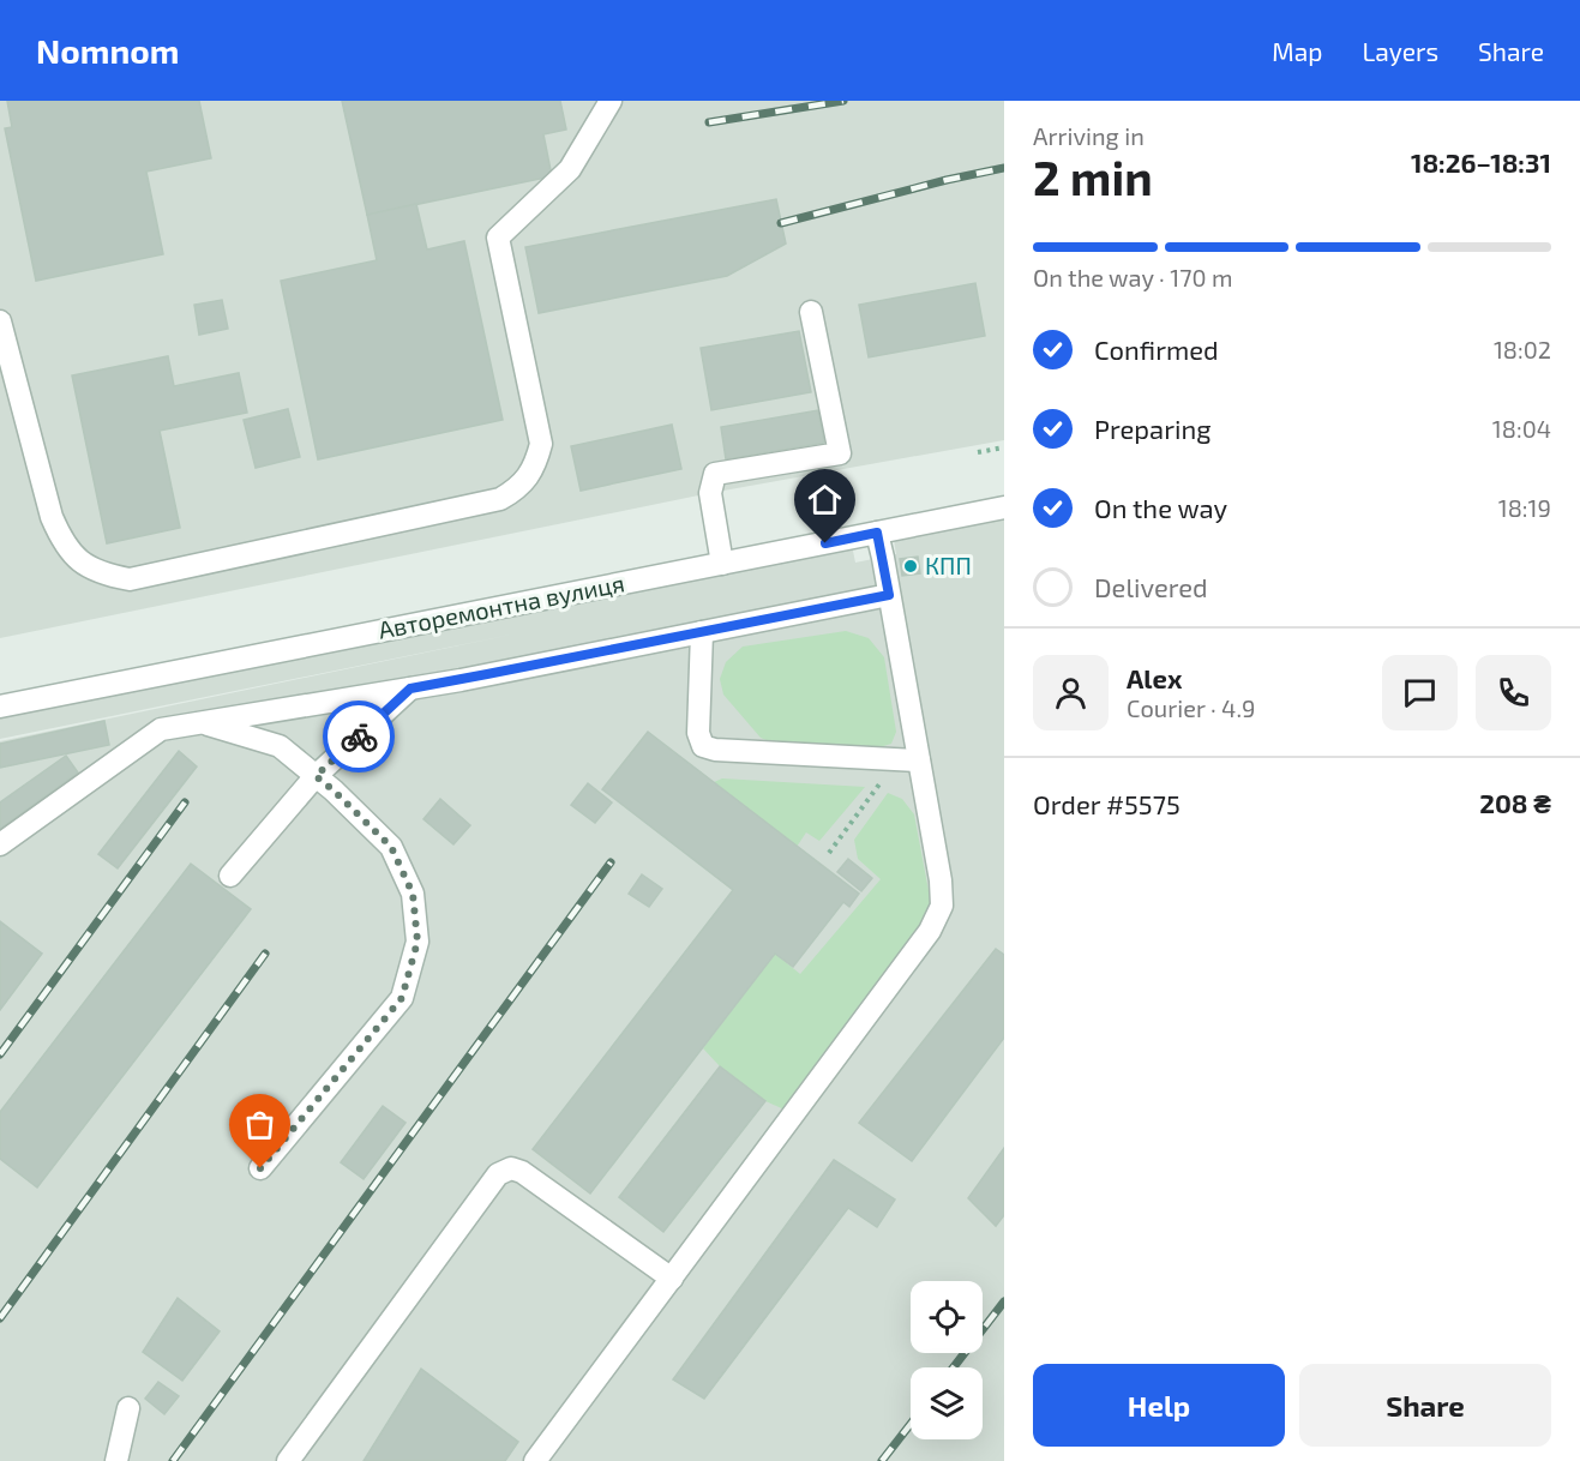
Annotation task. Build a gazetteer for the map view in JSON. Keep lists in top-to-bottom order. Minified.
{"streets":{"street":["Авторемонтна вулиця"]},"places":["КПП"],"page":{"header":"Nomnom","nav":["Map","Layers","Share"],"heading":["2 min","Arriving in","18:26–18:31"],"panel":["Alex","Courier · 4.9","Order #5575","208 ₴"],"bar":"On the way · 170 m","list":[["Confirmed","18:02"],["Preparing","18:04"],["On the way","18:19"],"Delivered"],"buttons":["Help","Share"]}}
